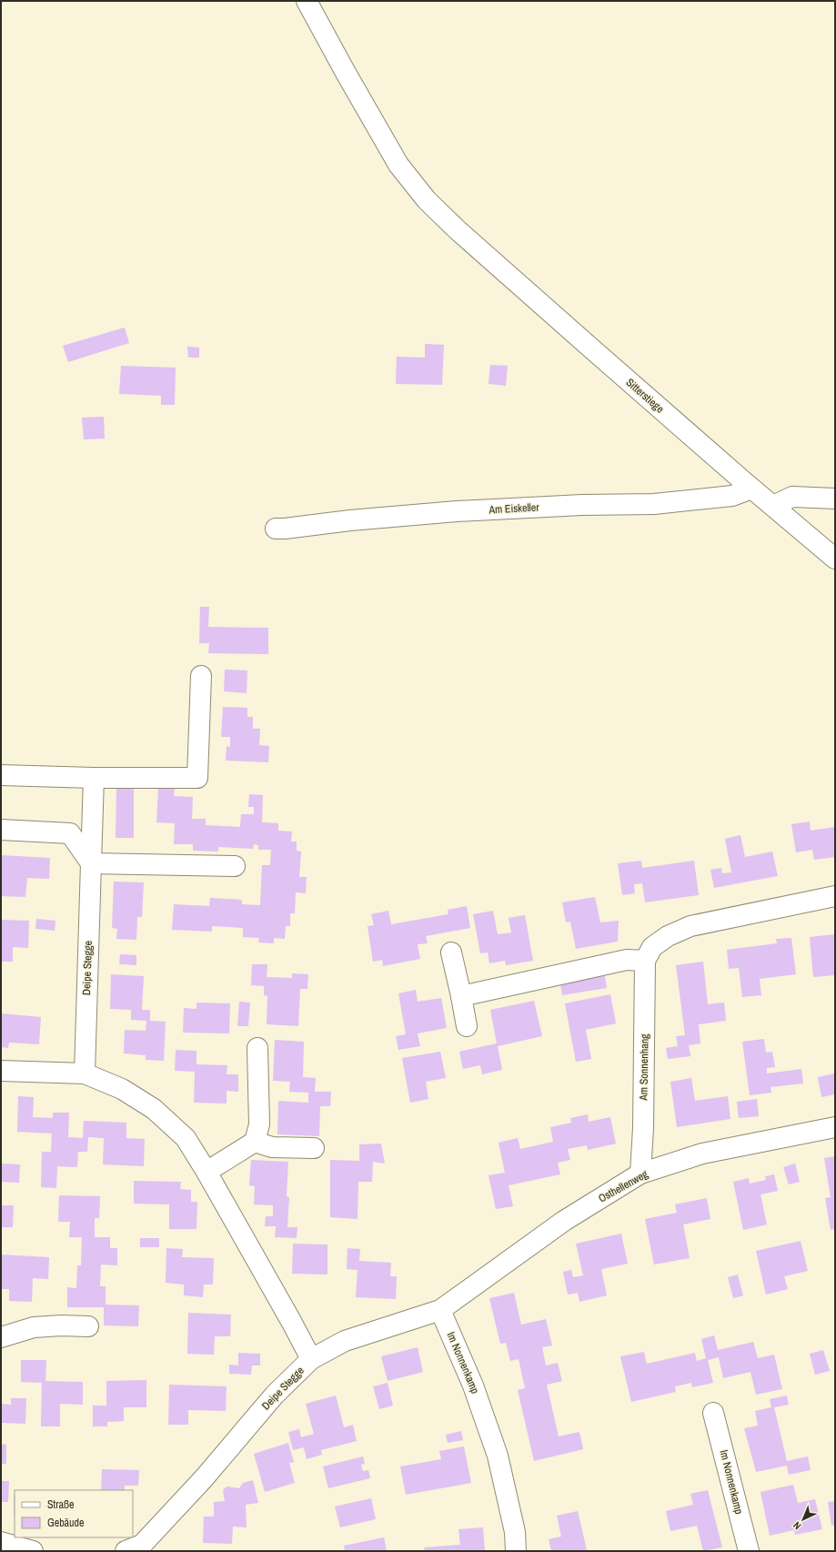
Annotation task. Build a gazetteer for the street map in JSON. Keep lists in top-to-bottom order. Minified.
{"streets":{"street":["Sitterstiege","Am Eiskeller","Deipe Stegge","Am Sonnenhang","Osthellenweg","Im Nonnenkamp"]},"crossings":[["Sitterstiege","Am Eiskeller"],["Am Sonnenhang","Osthellenweg"],["Osthellenweg","Im Nonnenkamp"]],"legend":["Straße","Gebäude"],"north":"bottom left"}
